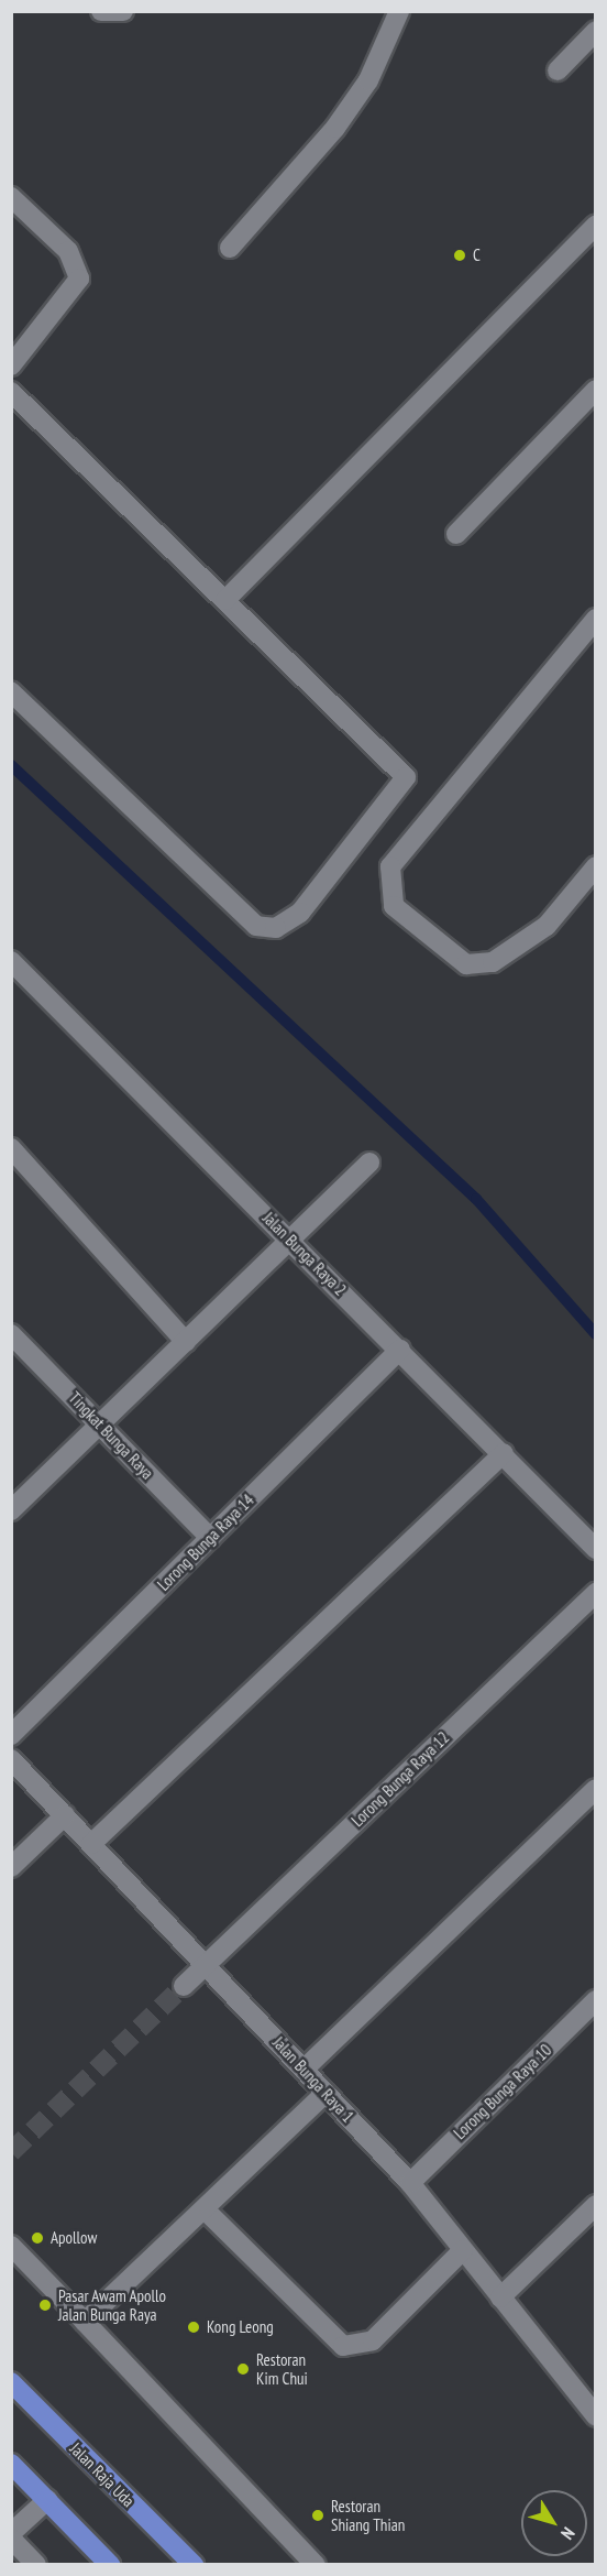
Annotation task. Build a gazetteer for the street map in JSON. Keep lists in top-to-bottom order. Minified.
{"streets":{"main road":["Jalan Raja Uda"],"street":["Jalan Bunga Raya 2","Tingkat Bunga Raya","Lorong Bunga Raya 14","Lorong Bunga Raya 12","Jalan Bunga Raya 1","Lorong Bunga Raya 10"]},"crossings":[["Jalan Bunga Raya 2","Lorong Bunga Raya 14"],["Tingkat Bunga Raya","Lorong Bunga Raya 14"],["Lorong Bunga Raya 12","Jalan Bunga Raya 1"],["Jalan Bunga Raya 1","Lorong Bunga Raya 10"]],"places":["C","Apollow","Pasar Awam Apollo Jalan Bunga Raya","Kong Leong","Restoran Kim Chui","Restoran Shiang Thian"],"north":"bottom right"}
